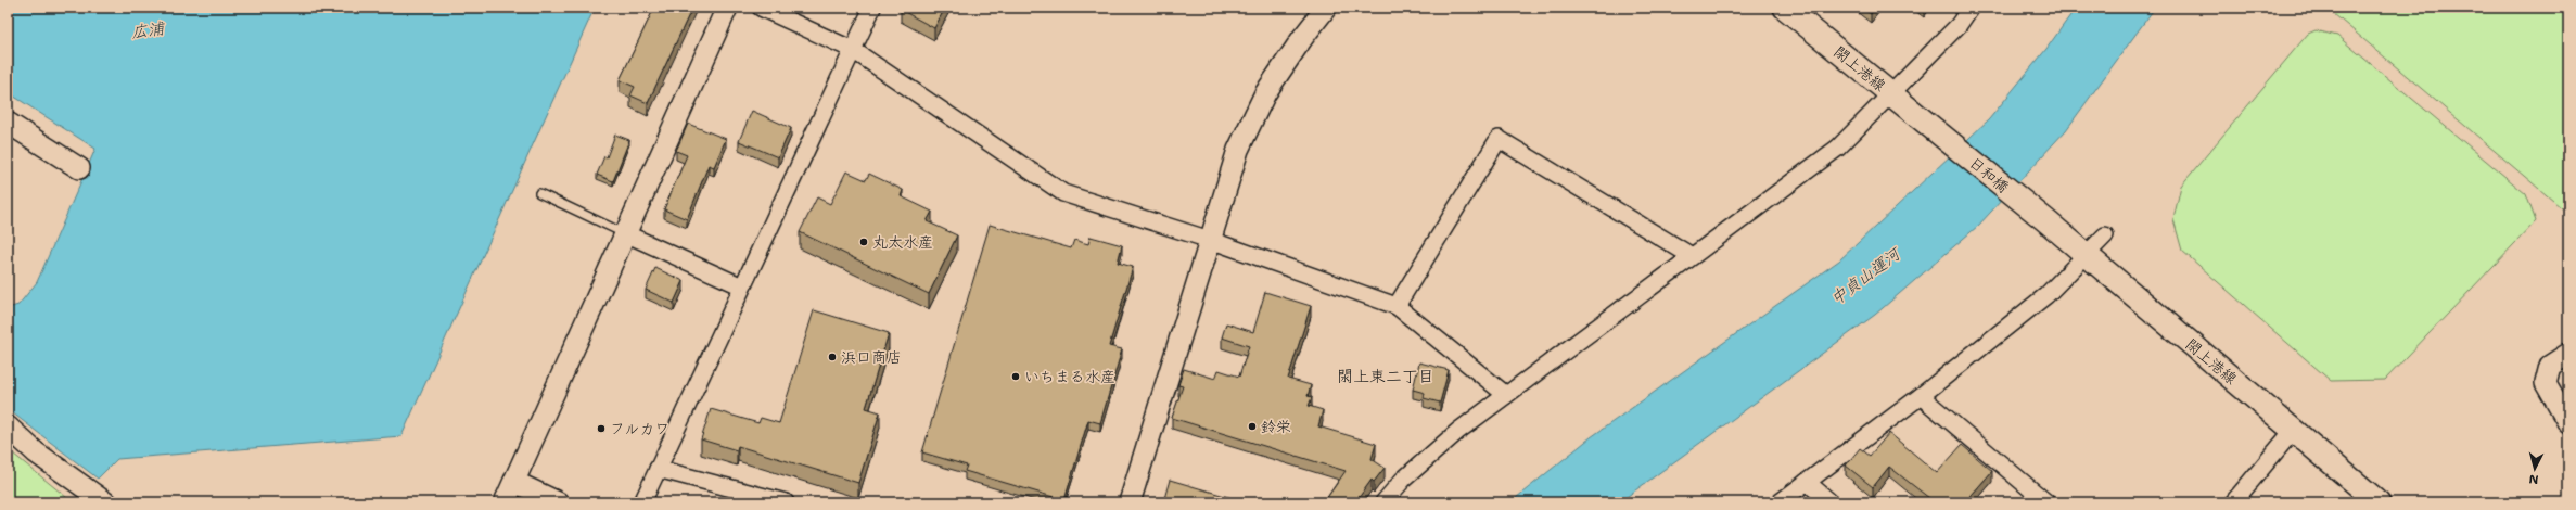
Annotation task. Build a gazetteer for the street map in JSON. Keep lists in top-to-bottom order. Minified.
{"streets":{"main road":["閖上港線","日和橋"]},"crossings":[["閖上港線","日和橋"]],"districts":["閖上東二丁目"],"water":["広浦","中貞山運河"],"places":["丸太水産","浜口商店","いちまる水産","鈴栄","フルカワ"],"north":"bottom"}
